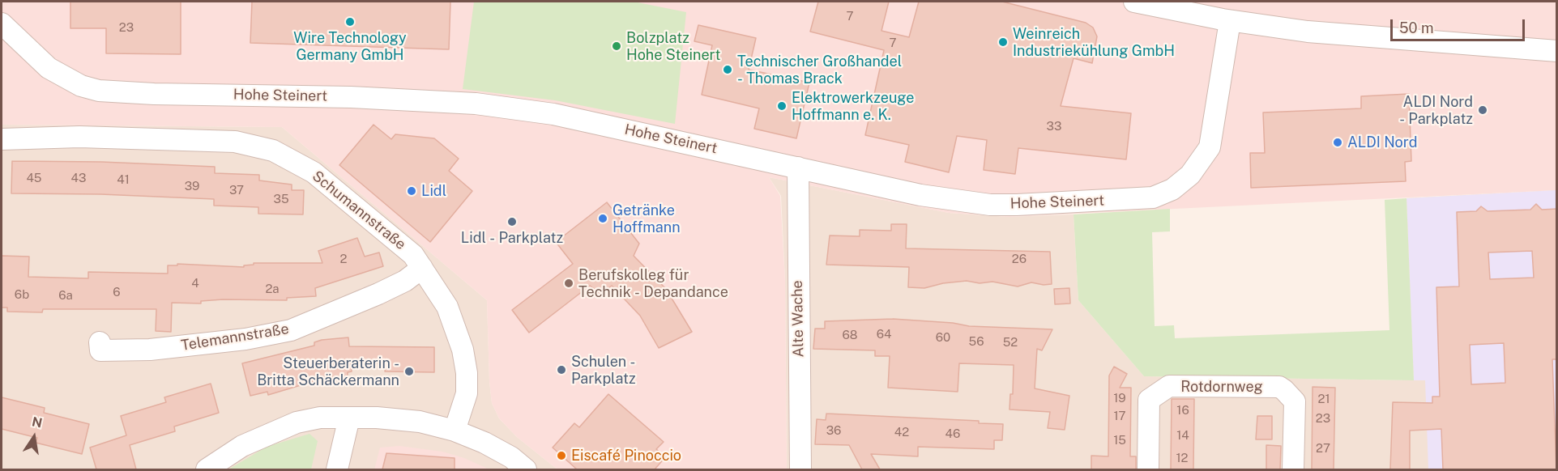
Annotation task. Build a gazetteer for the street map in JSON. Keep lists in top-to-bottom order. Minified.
{"streets":{"street":["Hohe Steinert","Schumannstraße","Alte Wache","Telemannstraße","Rotdornweg"]},"crossings":[["Hohe Steinert","Alte Wache"],["Schumannstraße","Telemannstraße"]],"places":["Wire Technology Germany GmbH","Weinreich Industriekühlung GmbH","Bolzplatz Hohe Steinert","Technischer Großhandel - Thomas Brack","Elektrowerkzeuge Hoffmann e. K.","ALDI Nord - Parkplatz","ALDI Nord","Lidl","Getränke Hoffmann","Lidl - Parkplatz","Berufskolleg für Technik - Depandance","Schulen - Parkplatz","Steuerberaterin - Britta Schäckermann","Eiscafé Pinoccio"],"house_numbers":["7","23","7","33","45","43","41","39","37","35","2","26","4","2a","6","6b","6a","64","68","60","56","52","19","21","16","17","23","36","42","46","14","15","27","12"],"scale_bar":"50 m","north":"top"}
